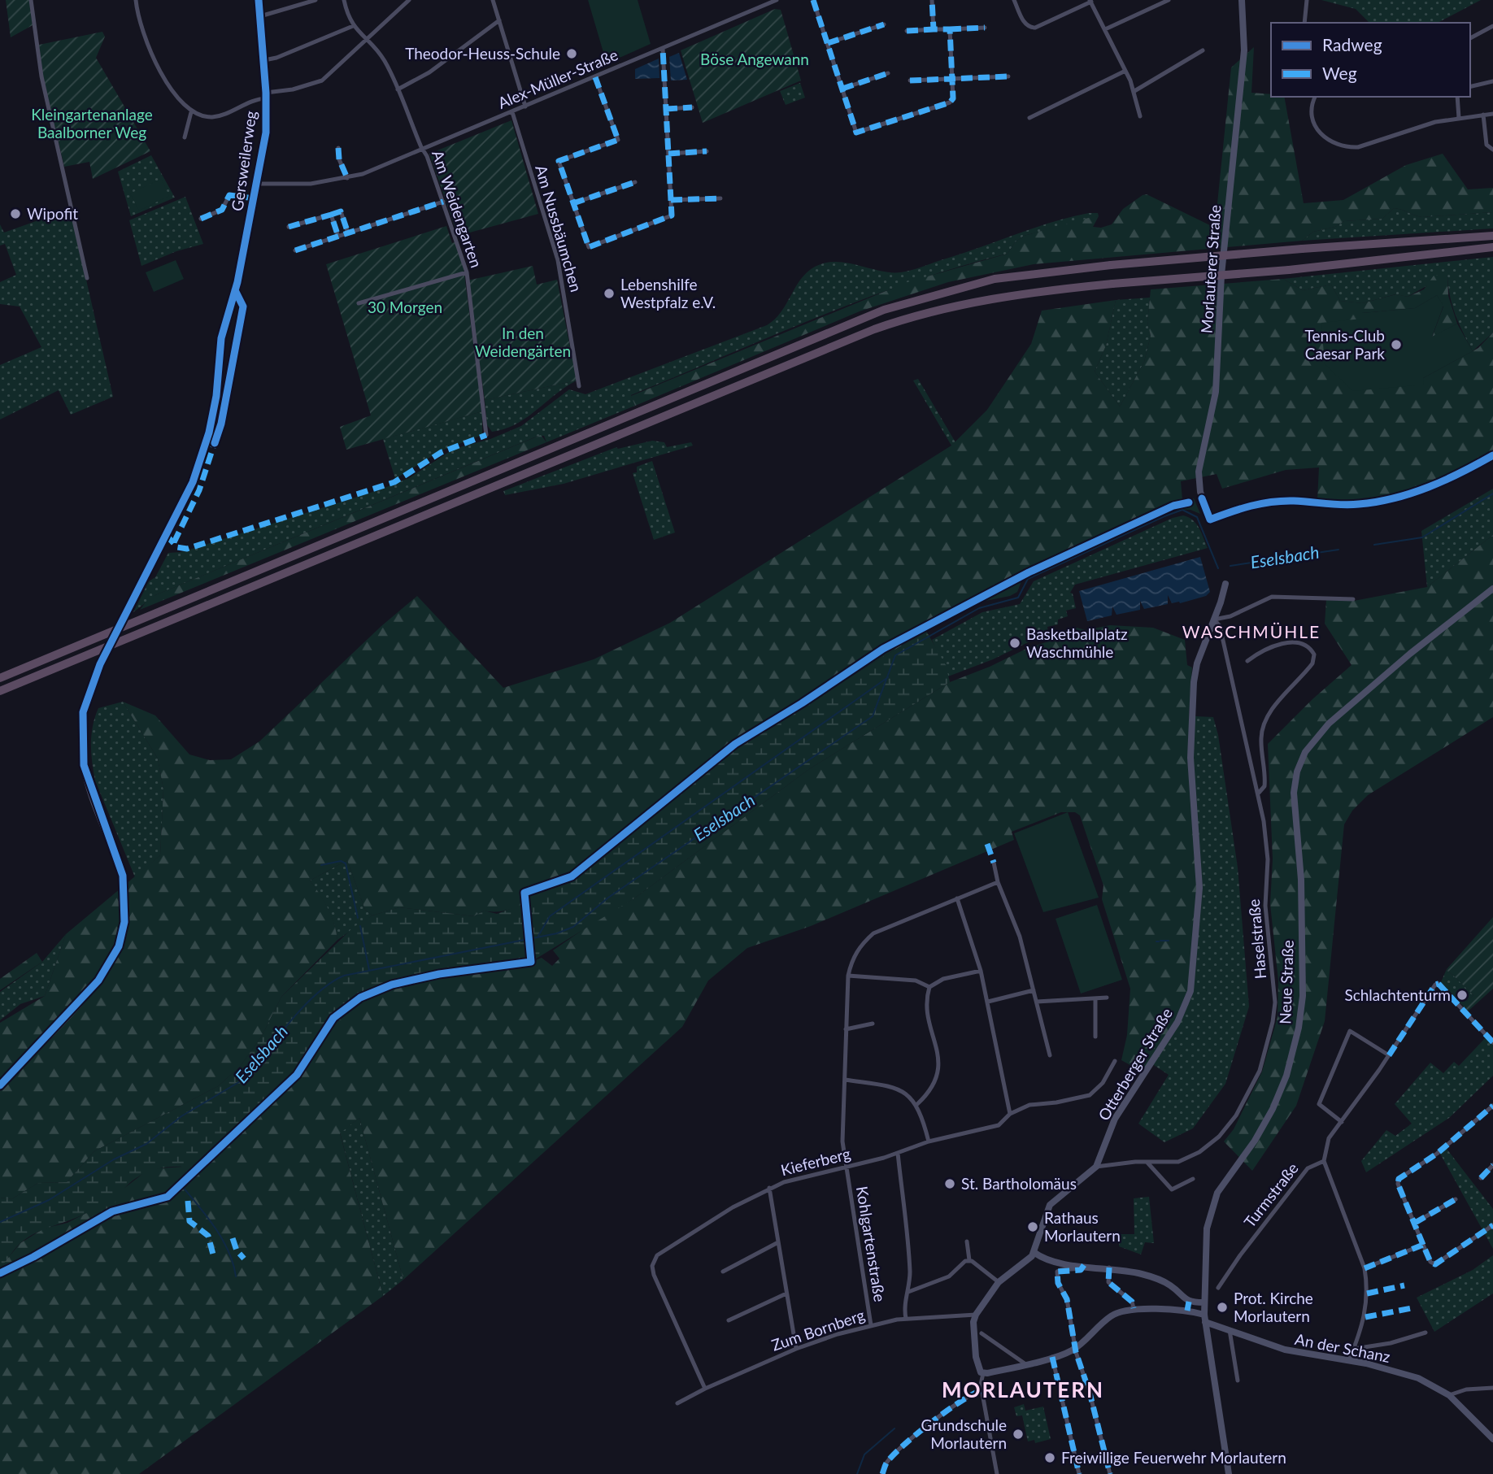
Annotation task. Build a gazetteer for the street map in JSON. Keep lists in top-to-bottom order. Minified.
{"streets":{"street":["Alex-Müller-Straße","Gersweilerweg","Am Weidengarten","Am Nussbäumchen","Morlauterer Straße","Haselstraße","Neue Straße","Otterberger Straße","Kieferberg","Turmstraße","Kohlgartenstraße","Zum Bornberg","An der Schanz"]},"crossings":[["Alex-Müller-Straße","Gersweilerweg"],["Alex-Müller-Straße","Am Weidengarten"],["Alex-Müller-Straße","Am Nussbäumchen"],["Haselstraße","Otterberger Straße"],["Neue Straße","An der Schanz"],["Kieferberg","Kohlgartenstraße"],["Kieferberg","Zum Bornberg"],["Kohlgartenstraße","Zum Bornberg"]],"districts":["WASCHMÜHLE","MORLAUTERN"],"water":["Eselsbach"],"parks":["Böse Angewann","Kleingartenanlage Baalborner Weg","30 Morgen","In den Weidengärten"],"places":["Theodor-Heuss-Schule","Wipofit","Lebenshilfe Westpfalz e.V.","Tennis-Club Caesar Park","Basketballplatz Waschmühle","Schlachtenturm","St. Bartholomäus","Rathaus Morlautern","Prot. Kirche Morlautern","Grundschule Morlautern","Freiwillige Feuerwehr Morlautern"],"legend":["Radweg","Weg"]}
